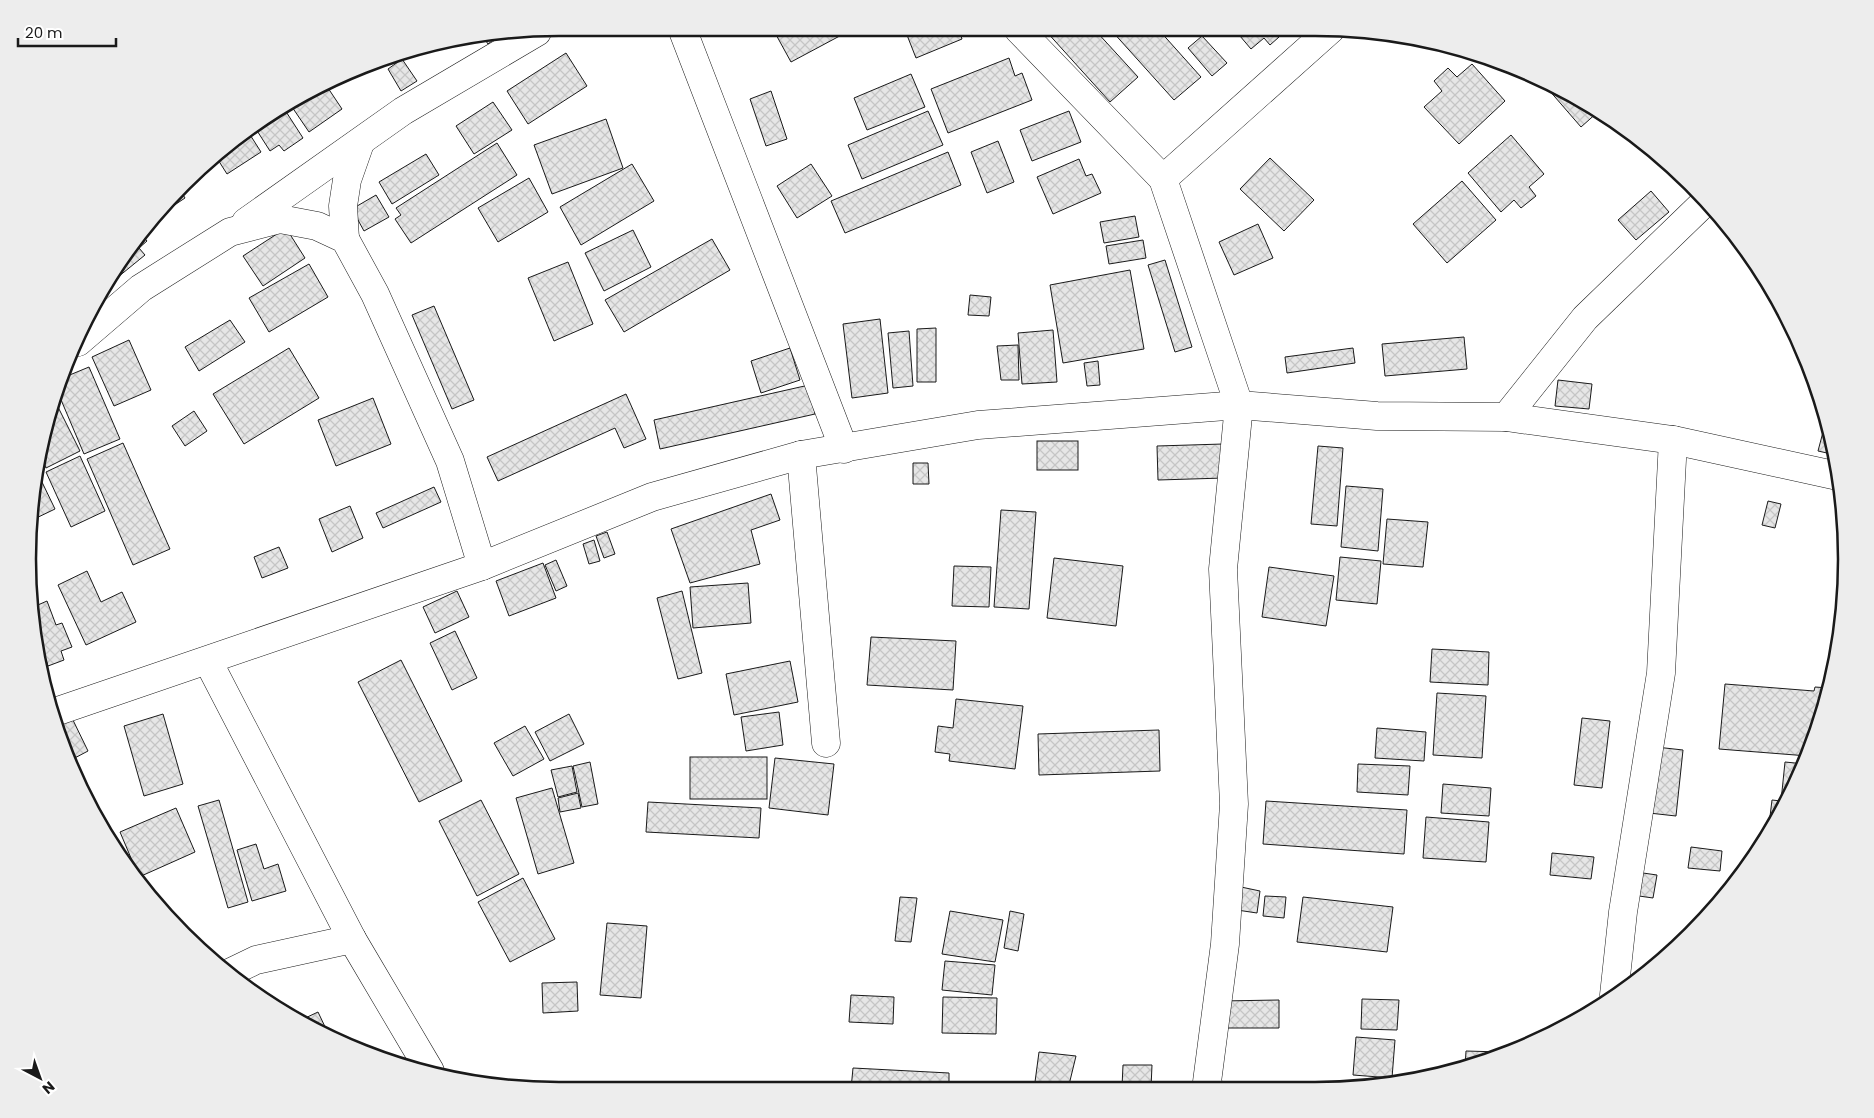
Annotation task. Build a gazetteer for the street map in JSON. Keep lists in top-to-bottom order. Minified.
{"scale_bar":"20 m","north":"bottom right"}
